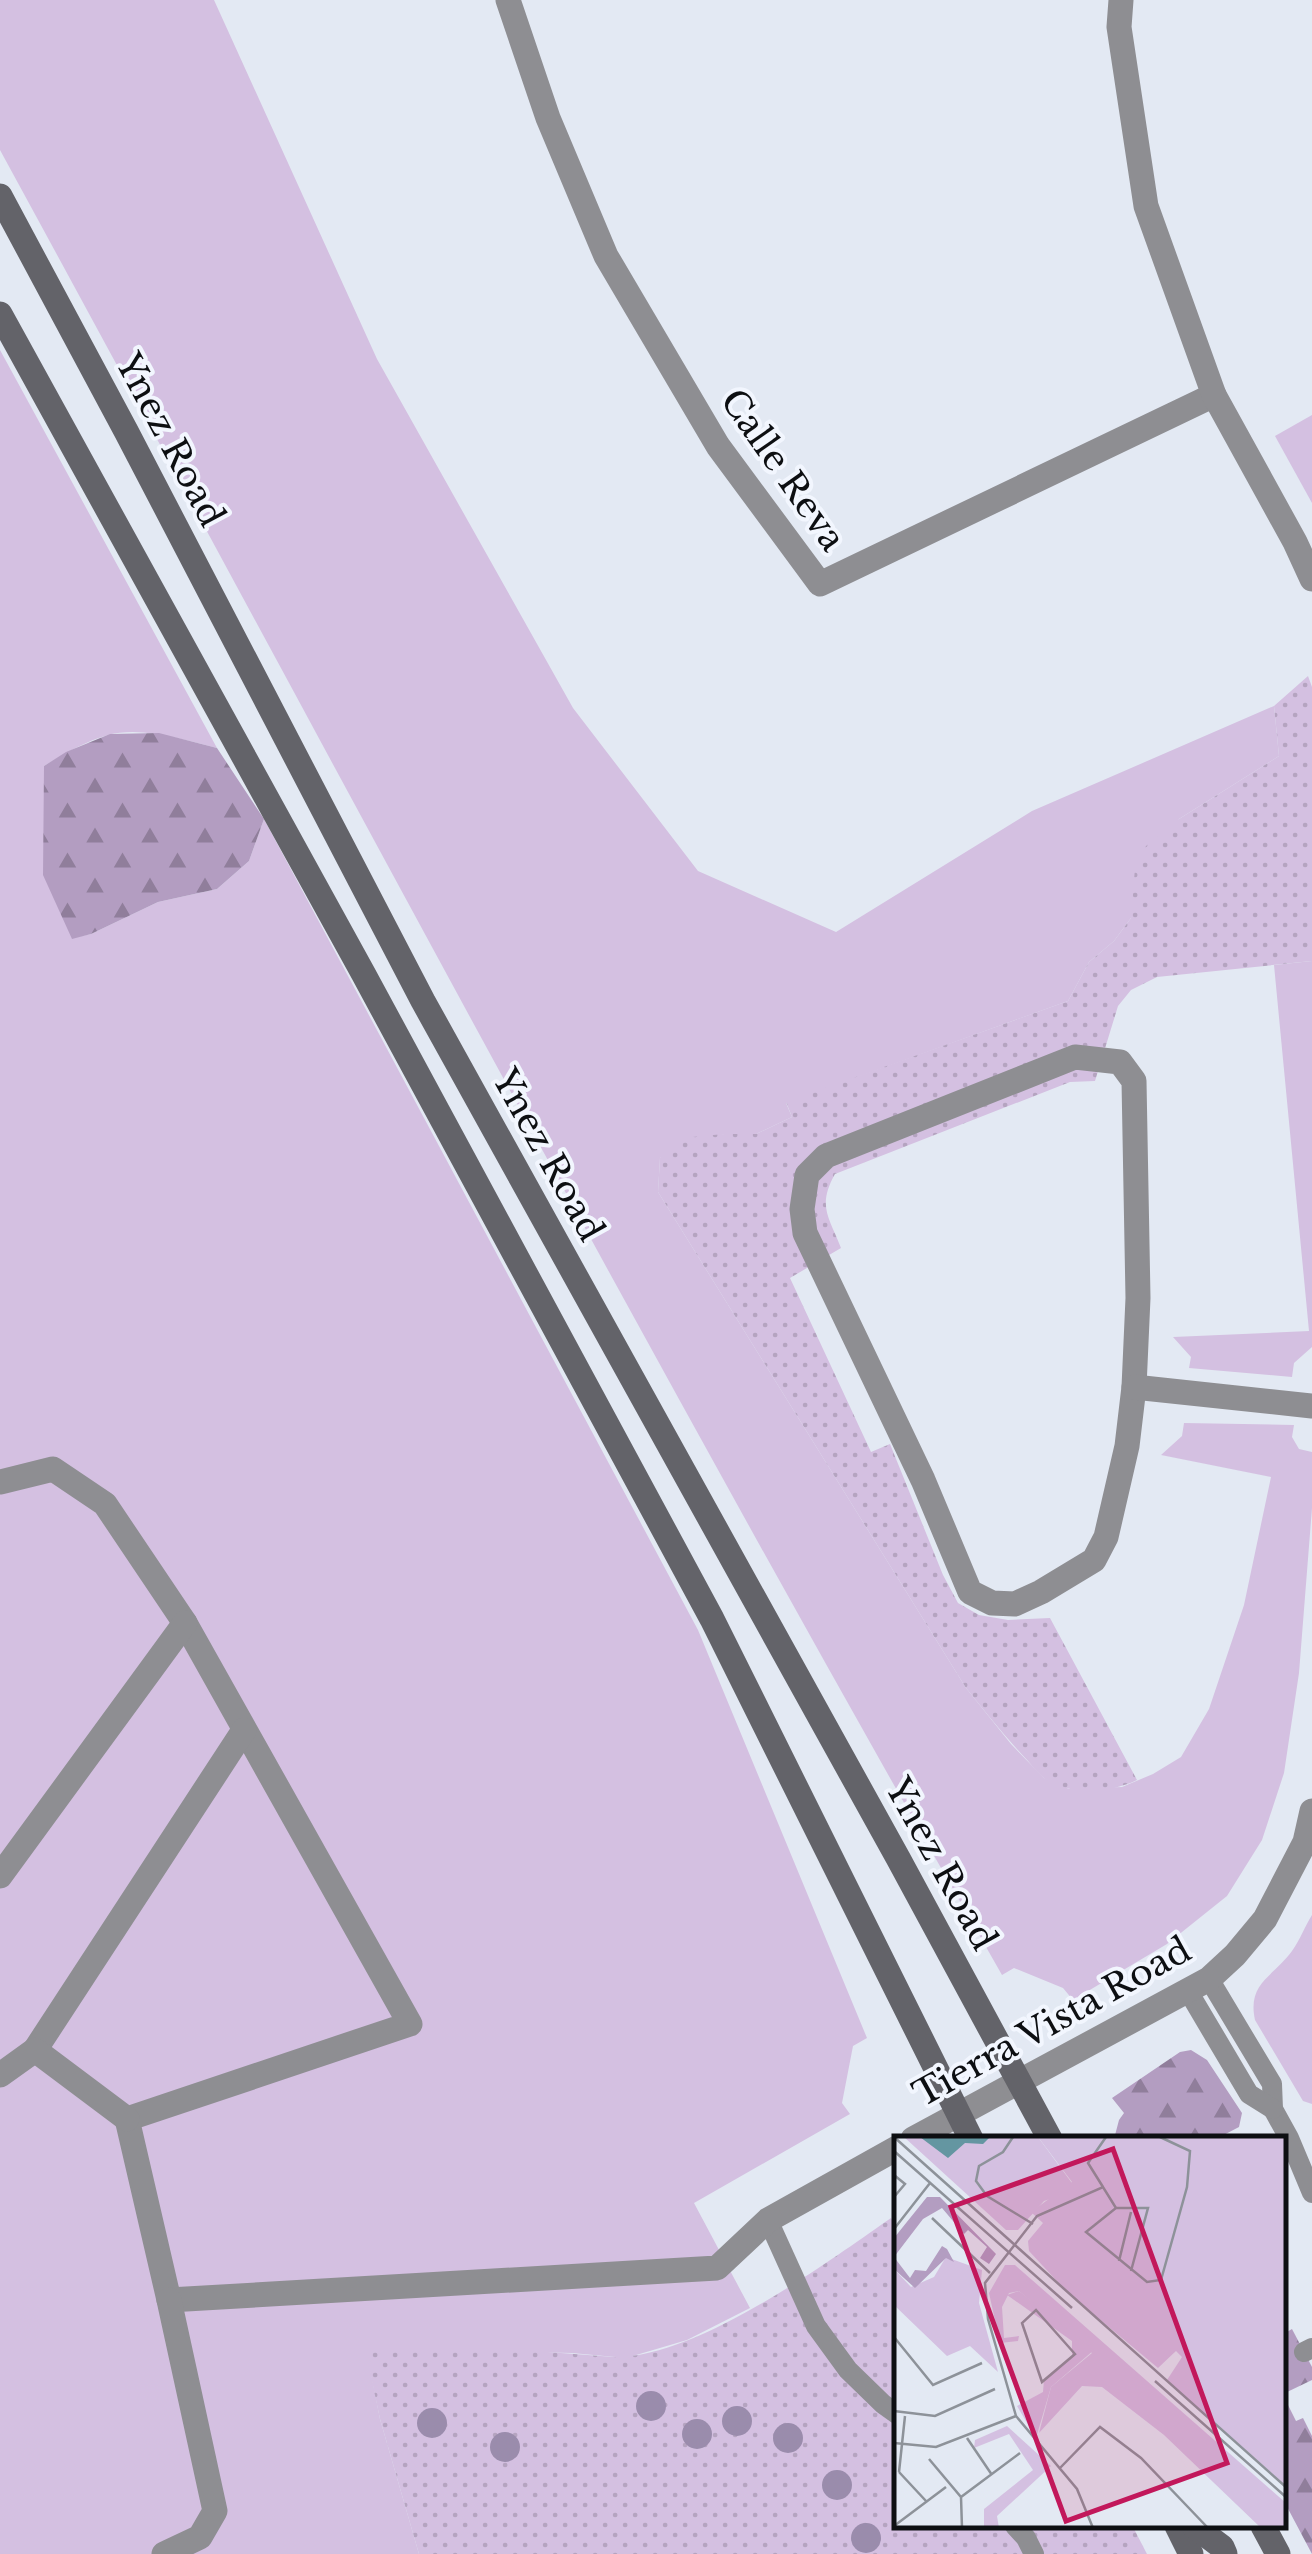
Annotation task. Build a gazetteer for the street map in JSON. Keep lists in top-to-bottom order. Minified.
{"streets":{"main road":["Ynez Road"],"street":["Calle Reva","Tierra Vista Road"]},"crossings":[["Ynez Road","Tierra Vista Road"]]}
